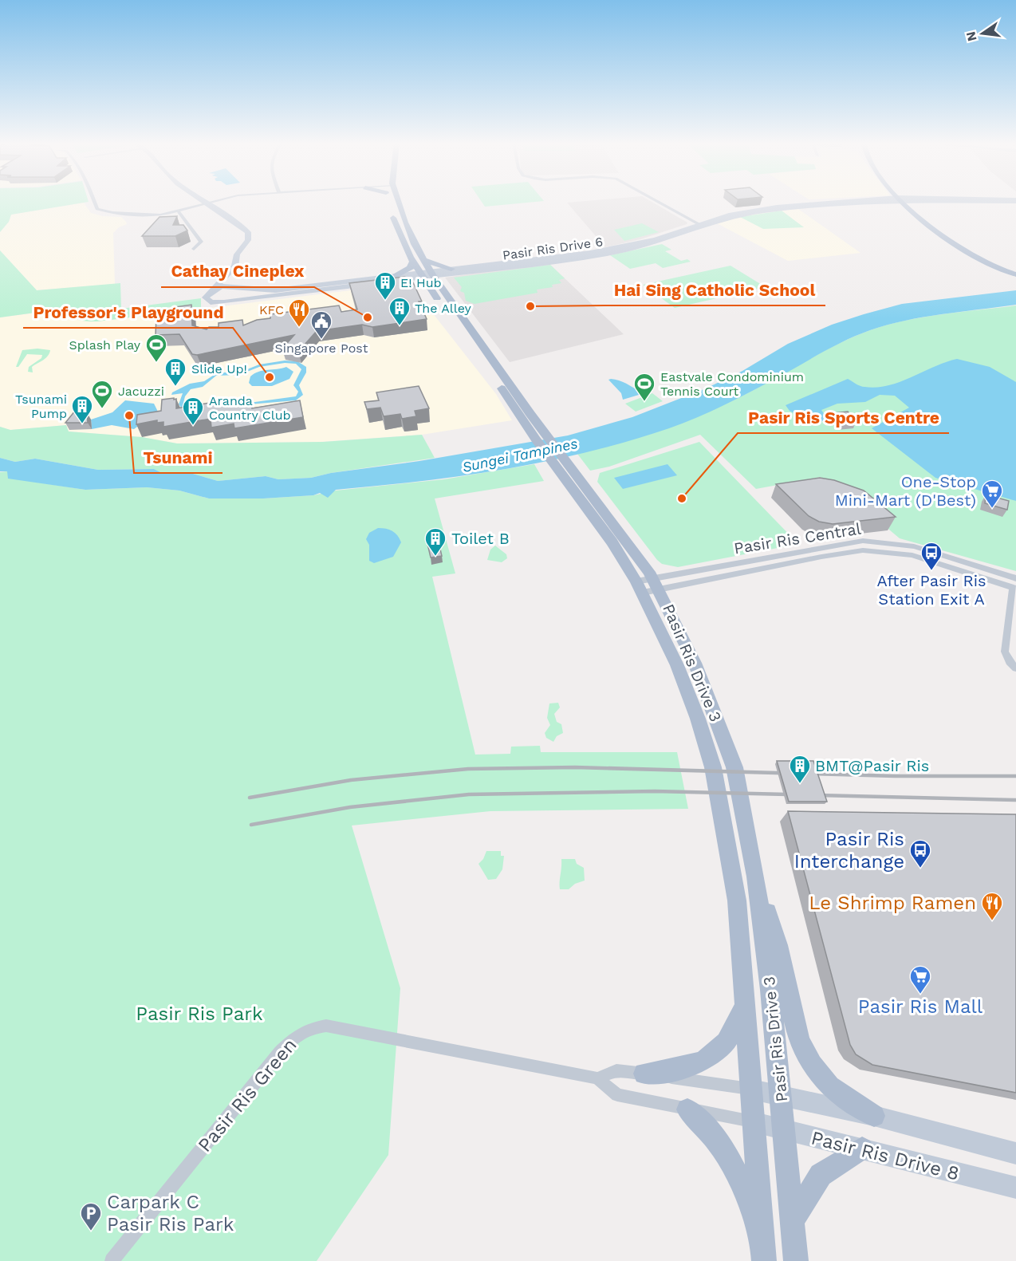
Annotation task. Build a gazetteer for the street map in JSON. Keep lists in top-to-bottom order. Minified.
{"streets":{"main road":["Pasir Ris Drive 3"],"street":["Pasir Ris Drive 6","Pasir Ris Central","Pasir Ris Green","Pasir Ris Drive 8"]},"crossings":[["Pasir Ris Drive 6","Pasir Ris Drive 3"],["Pasir Ris Central","Pasir Ris Drive 3"],["Pasir Ris Drive 3","Pasir Ris Green"],["Pasir Ris Drive 3","Pasir Ris Drive 8"],["Pasir Ris Green","Pasir Ris Drive 8"]],"water":["Sungei Tampines"],"parks":["Pasir Ris Park"],"places":{"building":["E! Hub","The Alley","Slide Up!","Tsunami Pump","Aranda Country Club","Toilet B","BMT@Pasir Ris"],"other":["Hai Sing Catholic School","Cathay Cineplex","Professor's Playground","Tsunami","Pasir Ris Sports Centre"],"restaurant":["KFC","Le Shrimp Ramen"],"public building":["Singapore Post"],"sports":["Splash Play","Eastvale Condominium Tennis Court","Jacuzzi"],"supermarket":["One-Stop Mini-Mart (D'Best)","Pasir Ris Mall"],"bus stop":["After Pasir Ris Station Exit A","Pasir Ris Interchange"],"parking":["Carpark C Pasir Ris Park"]},"north":"left"}
